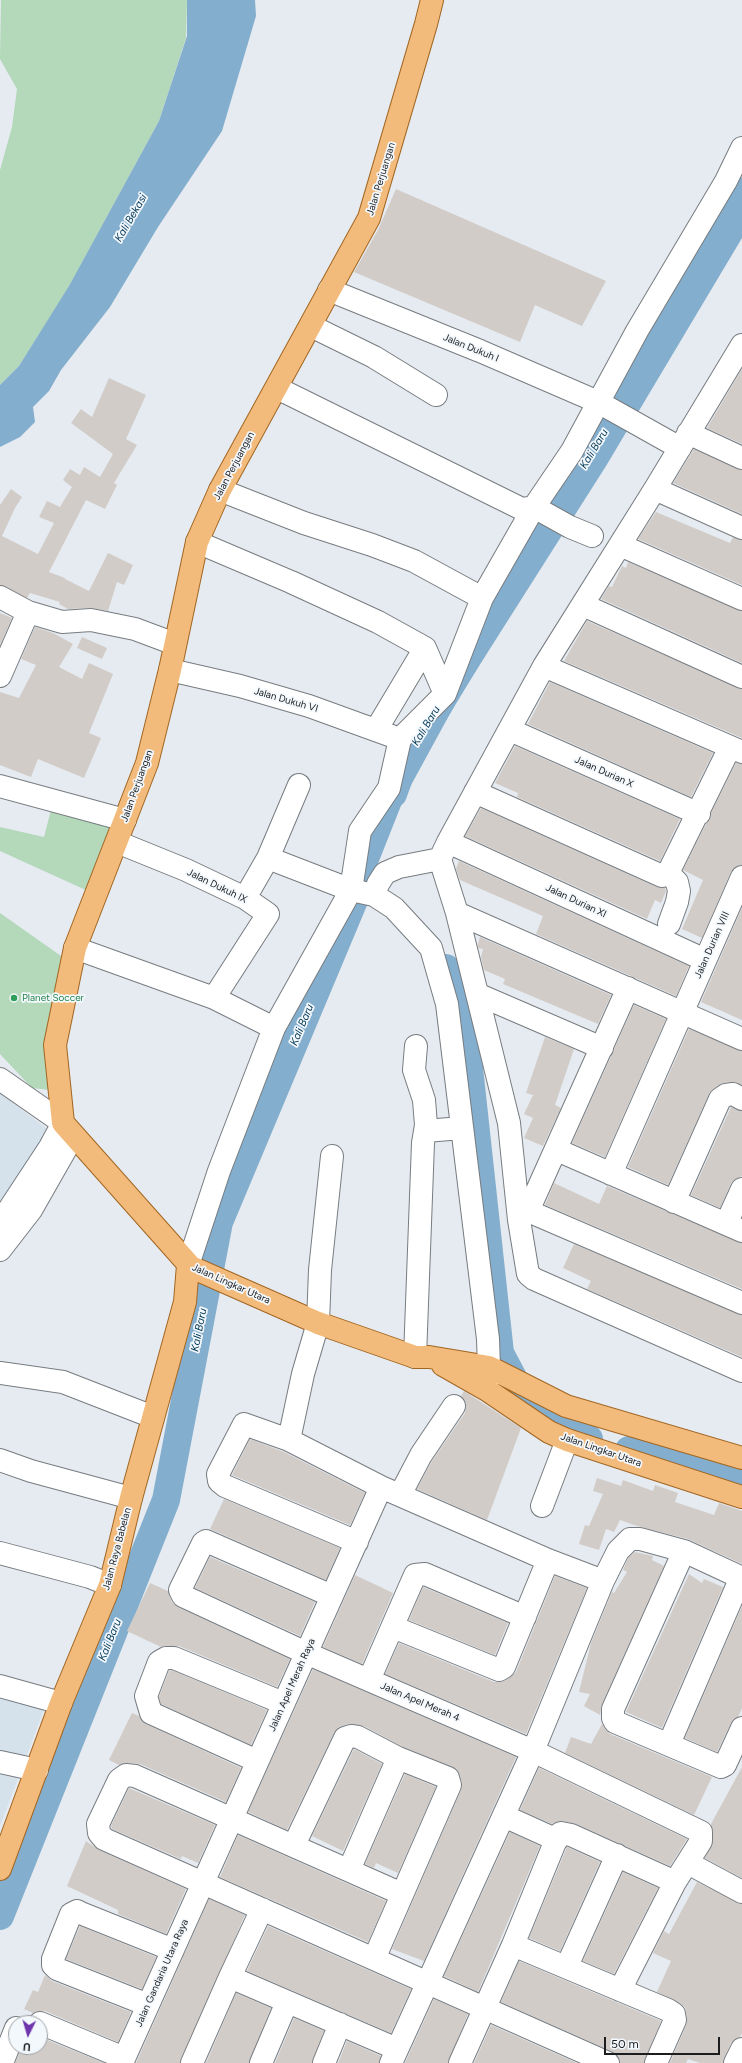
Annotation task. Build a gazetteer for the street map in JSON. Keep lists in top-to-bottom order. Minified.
{"streets":{"main road":["Jalan Perjuangan","Jalan Lingkar Utara","Jalan Raya Babelan"],"street":["Jalan Dukuh I","Jalan Dukuh VI","Jalan Durian X","Jalan Dukuh IX","Jalan Durian XI","Jalan Durian VIII","Jalan Apel Merah Raya","Jalan Apel Merah 4","Jalan Gandaria Utara Raya"]},"crossings":[["Jalan Perjuangan","Jalan Dukuh I"],["Jalan Perjuangan","Jalan Dukuh VI"],["Jalan Perjuangan","Jalan Dukuh IX"],["Jalan Perjuangan","Jalan Lingkar Utara"],["Jalan Durian XI","Jalan Durian VIII"],["Jalan Lingkar Utara","Jalan Raya Babelan"],["Jalan Apel Merah Raya","Jalan Apel Merah 4"],["Jalan Apel Merah Raya","Jalan Gandaria Utara Raya"]],"water":["Kali Bekasi","Kali Baru"],"places":["Planet Soccer"],"scale_bar":"50 m","north":"bottom"}
